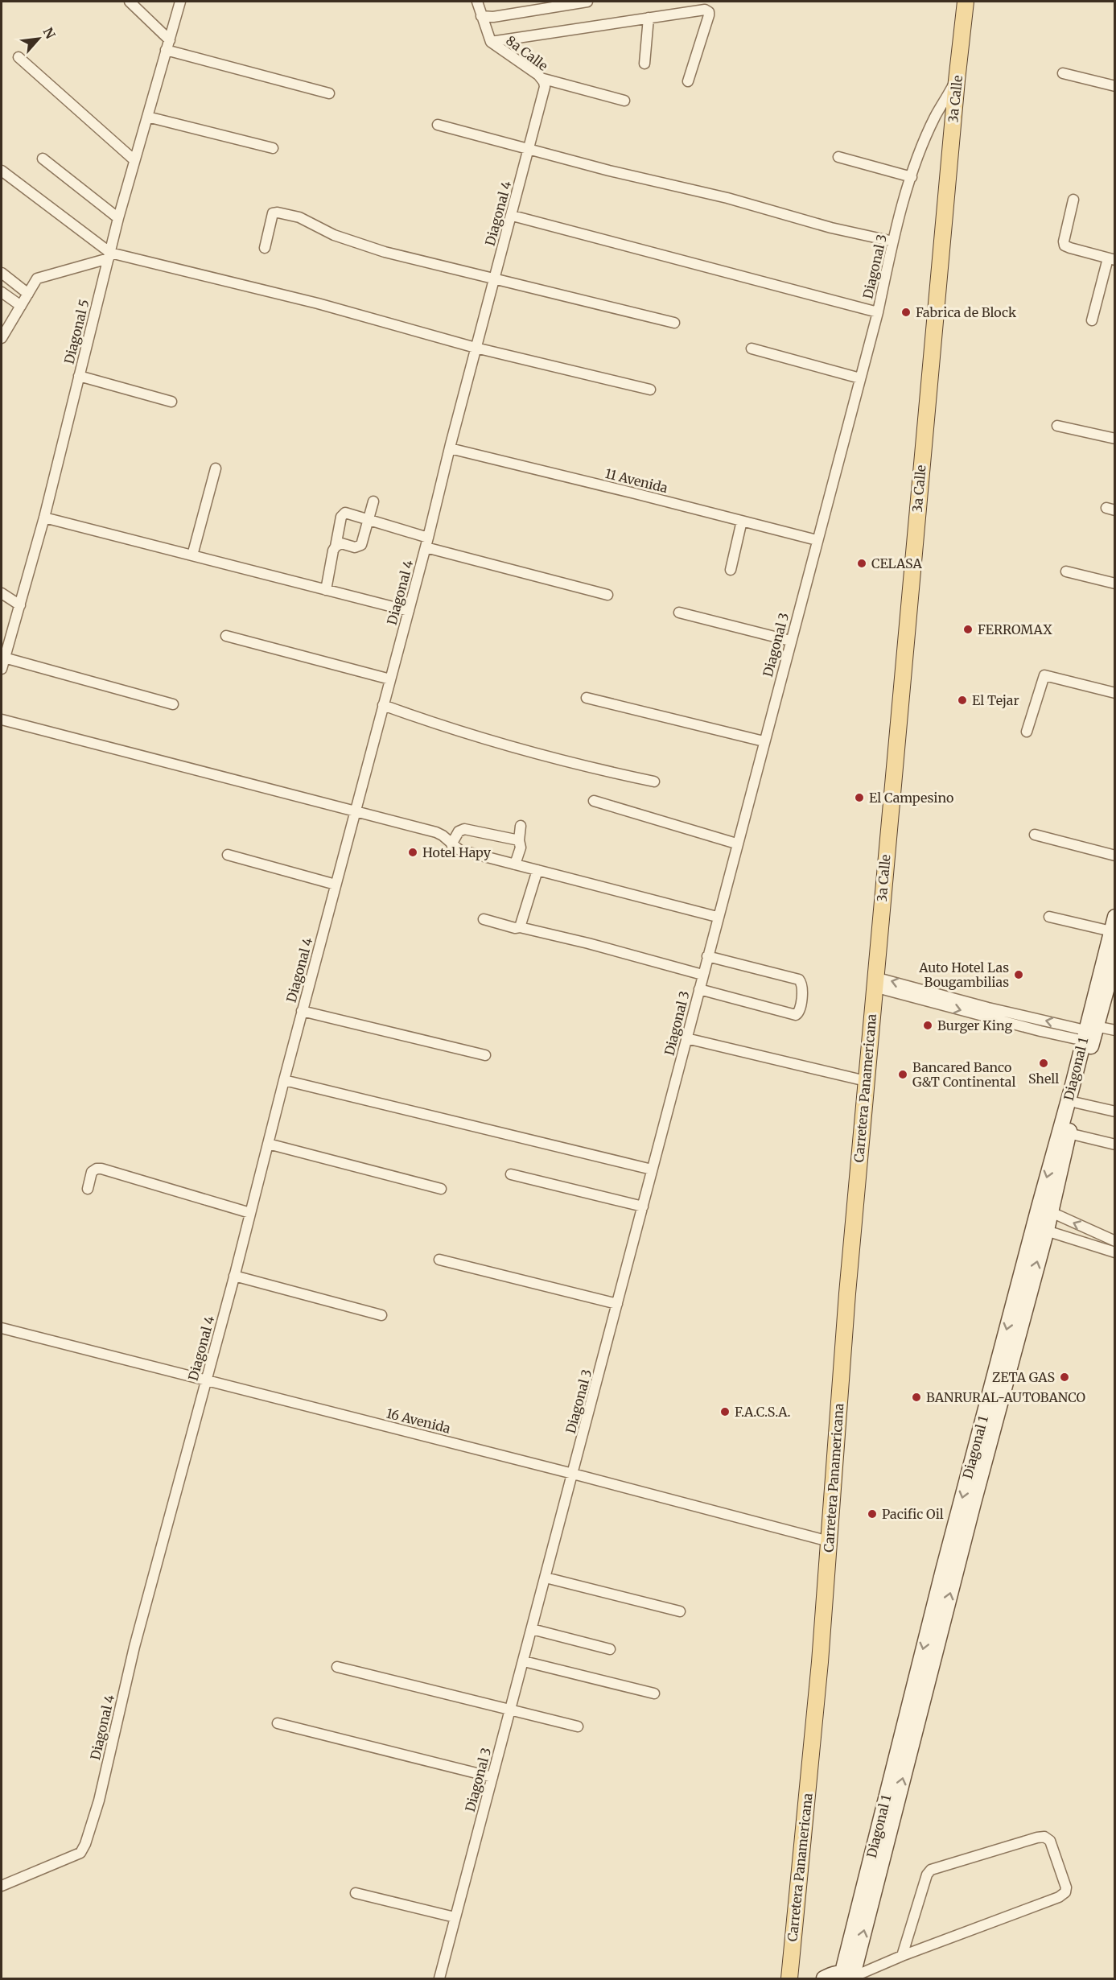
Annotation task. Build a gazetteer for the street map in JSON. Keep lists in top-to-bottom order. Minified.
{"streets":{"main road":["3a Calle","Diagonal 1","Carretera Panamericana"],"street":["8a Calle","Diagonal 4","Diagonal 3","Diagonal 5","11 Avenida","16 Avenida"]},"crossings":[["8a Calle","Diagonal 4"],["3a Calle","Diagonal 3"],["3a Calle","Carretera Panamericana"],["Diagonal 4","11 Avenida"],["Diagonal 4","16 Avenida"],["Diagonal 3","11 Avenida"],["Diagonal 3","16 Avenida"],["Carretera Panamericana","16 Avenida"]],"places":["Fabrica de Block","CELASA","FERROMAX","El Tejar","El Campesino","Hotel Hapy","Auto Hotel Las Bougambilias","Burger King","Shell","Bancared Banco G&T Continental","ZETA GAS","BANRURAL-AUTOBANCO","F.A.C.S.A.","Pacific Oil"],"north":"top right"}
